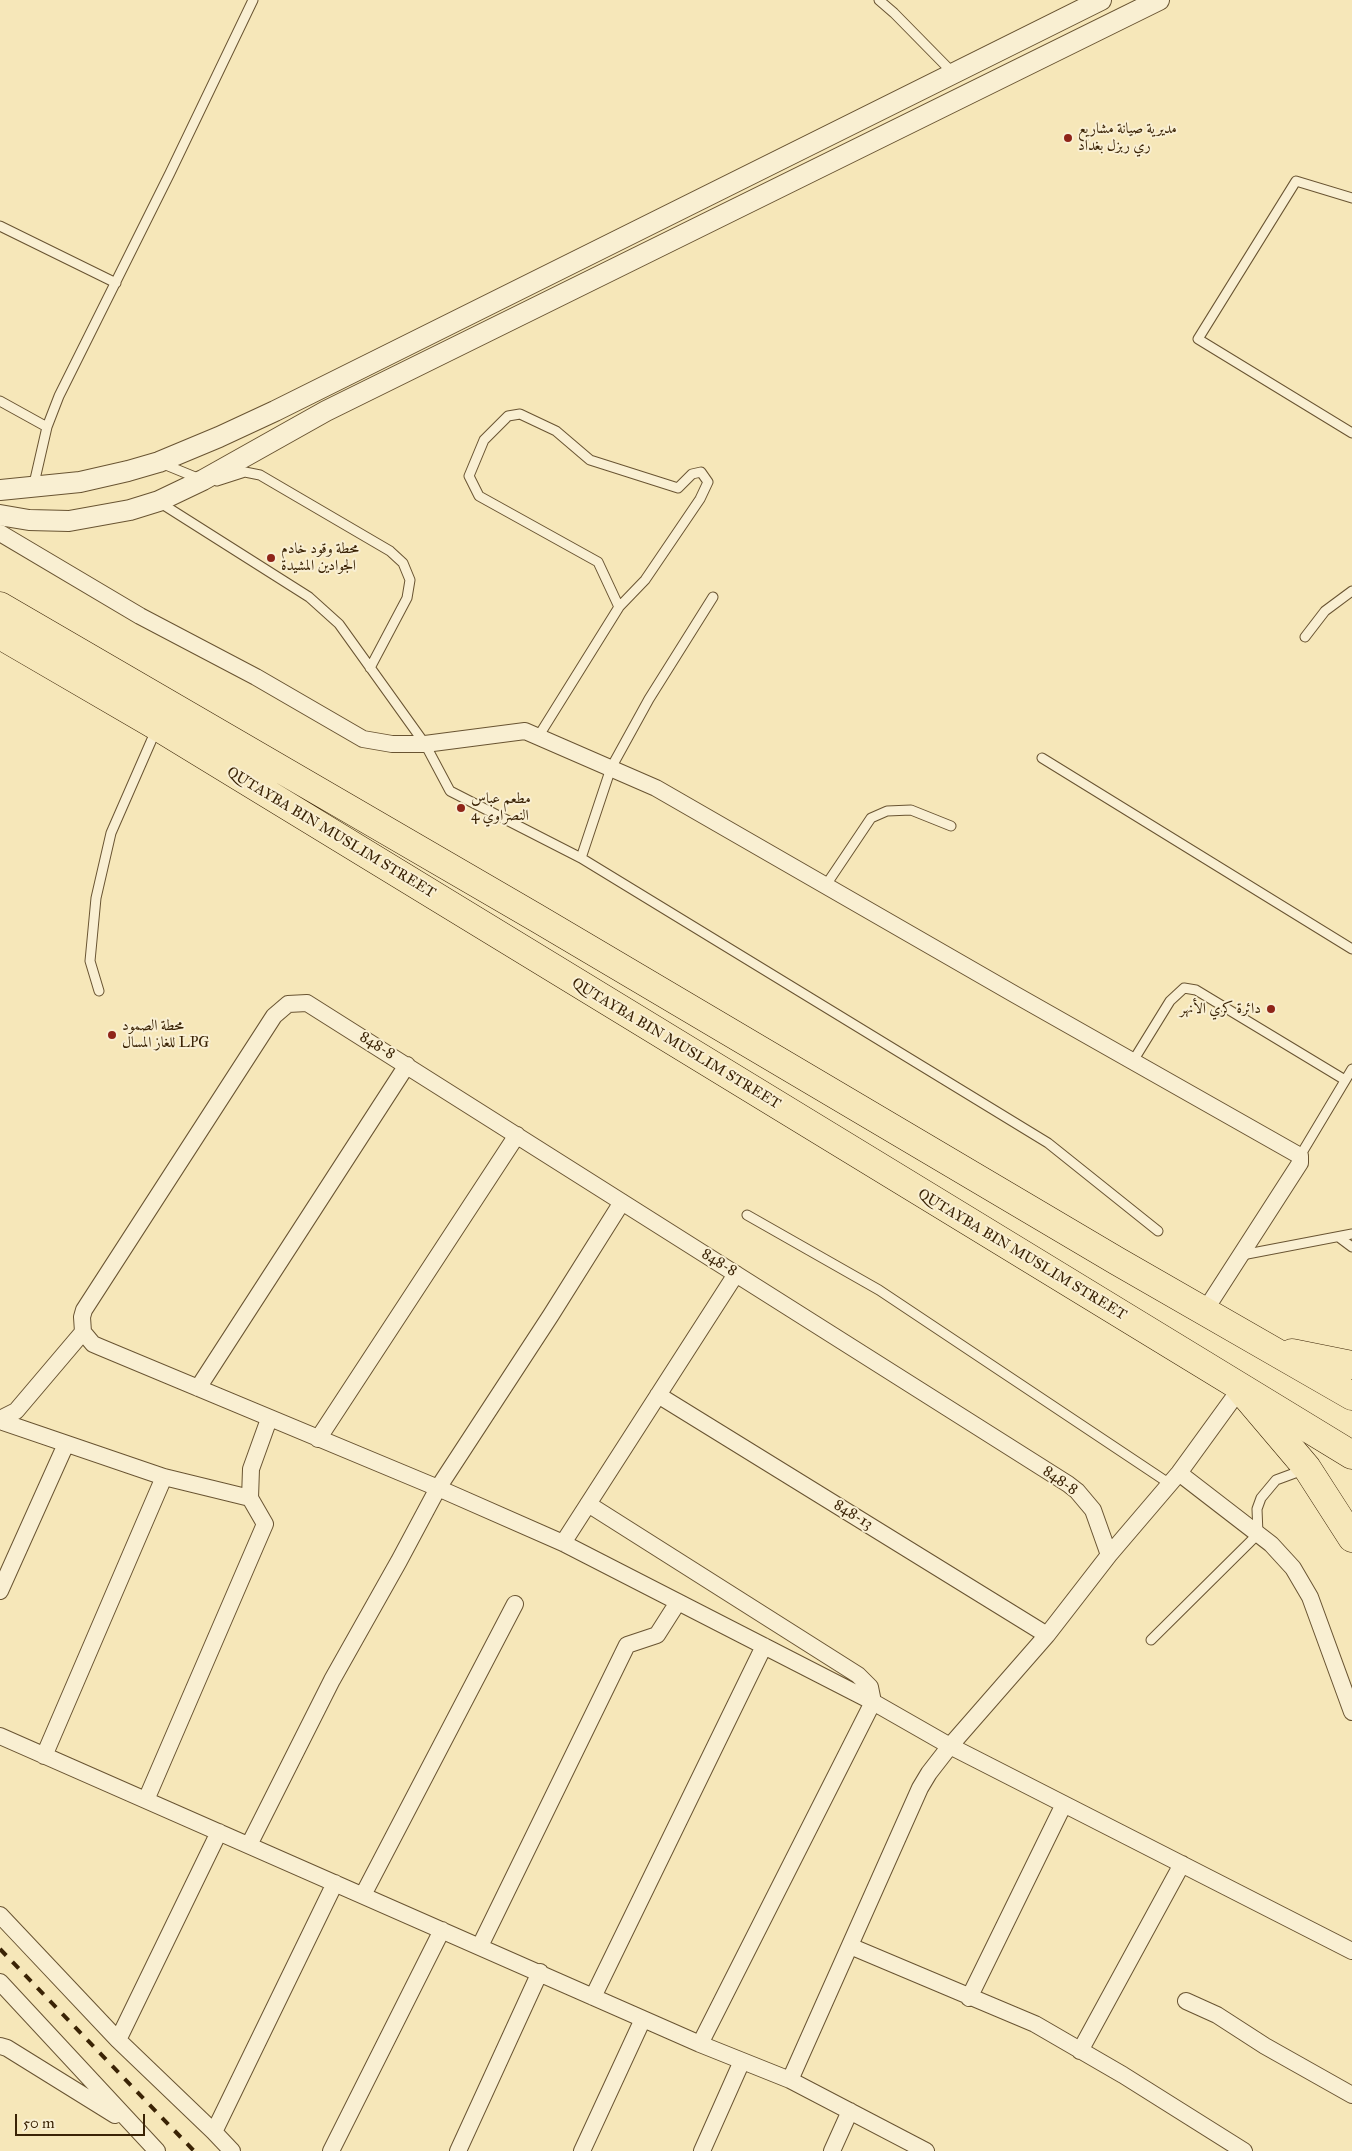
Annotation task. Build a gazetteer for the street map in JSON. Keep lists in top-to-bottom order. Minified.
{"streets":{"highway":["QUTAYBA BIN MUSLIM STREET"],"street":["848-8","848-13"]},"places":["مديرية صيانة مشاريع ري ربزل بغداد","محطة وقود خادم الجوادين المشيدة","مطعم عباس النصراوي 4","دائرة كري الأنهر","محطة الصمود للغاز المسال LPG"],"scale_bar":"50 m"}
